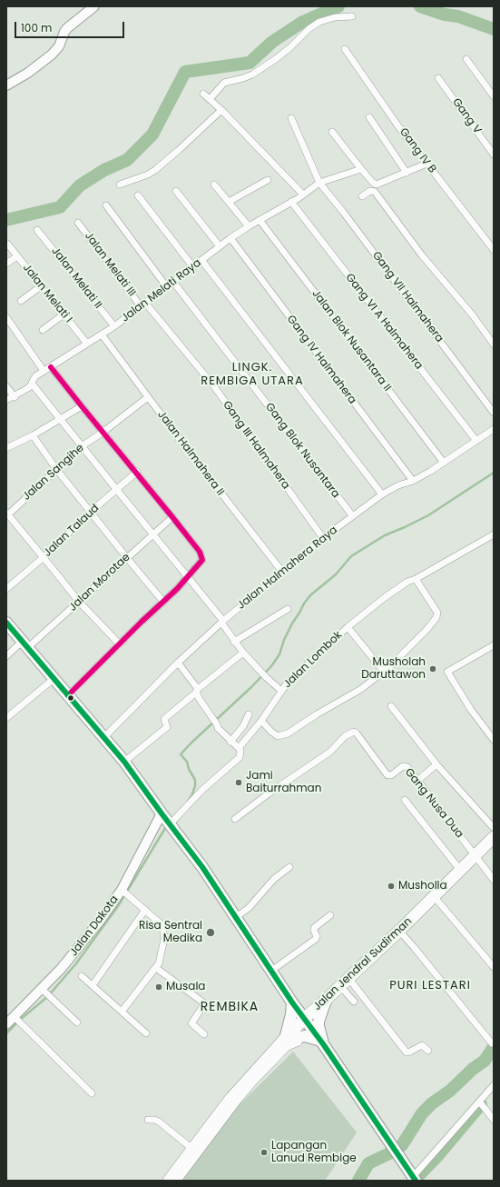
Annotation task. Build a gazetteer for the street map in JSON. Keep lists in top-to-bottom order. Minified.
{"streets":{"highway":["Jalan Jendral Sudirman"],"street":["Gang V","Gang IV B","Jalan Melati III","Jalan Melati II","Jalan Melati Raya","Jalan Melati I","Gang VII Halmahera","Gang VI A Halmahera","Jalan Blok Nusantara II","Gang IV Halmahera","Gang III Halmahera","Gang Blok Nusantara","Jalan Halmahera II","Jalan Sangihe","Jalan Talaud","Jalan Halmahera Raya","Jalan Morotae","Jalan Lombok","Gang Nusa Dua","Jalan Dakota"]},"crossings":[["Jalan Melati III","Jalan Melati Raya"],["Jalan Melati III","Gang III Halmahera"],["Jalan Melati II","Jalan Melati Raya"],["Jalan Melati Raya","Jalan Melati I"],["Jalan Melati Raya","Gang VII Halmahera"],["Jalan Melati Raya","Gang VI A Halmahera"],["Jalan Melati Raya","Jalan Blok Nusantara II"],["Jalan Melati Raya","Gang IV Halmahera"],["Jalan Melati Raya","Gang III Halmahera"],["Jalan Melati Raya","Gang Blok Nusantara"],["Jalan Melati Raya","Jalan Halmahera II"],["Gang VI A Halmahera","Jalan Halmahera Raya"],["Jalan Blok Nusantara II","Jalan Halmahera Raya"],["Gang IV Halmahera","Jalan Halmahera Raya"],["Gang III Halmahera","Jalan Halmahera Raya"],["Gang Blok Nusantara","Jalan Halmahera Raya"],["Jalan Halmahera II","Jalan Sangihe"],["Jalan Halmahera II","Jalan Halmahera Raya"],["Jalan Lombok","Jalan Dakota"],["Gang Nusa Dua","Jalan Jendral Sudirman"]],"districts":["LINGK. REMBIGA UTARA","PURI LESTARI","REMBIKA"],"places":["Musholah Daruttawon","Jami Baiturrahman","Musholla","Risa Sentral Medika","Musala","Lapangan Lanud Rembige"],"scale_bar":"100 m"}
